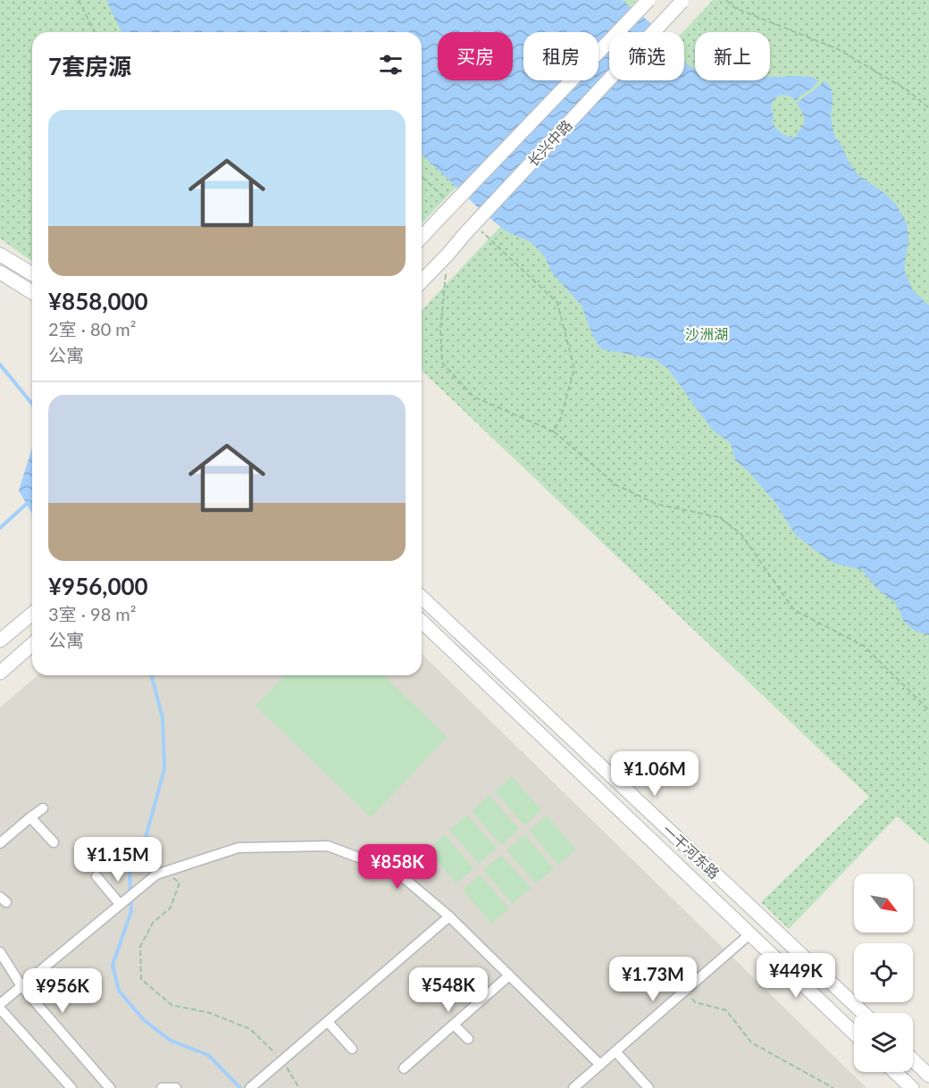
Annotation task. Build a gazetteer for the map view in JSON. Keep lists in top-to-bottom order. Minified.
{"streets":{"street":["长兴中路","一干河东路"]},"parks":["沙洲湖"],"north":"bottom right","page":{"chip":["买房","租房","筛选","新上"],"heading":"7套房源","list":[{"name":"¥858,000","note":"2室 · 80 m² · 公寓"},{"name":"¥956,000","note":"3室 · 98 m² · 公寓"}],"price":["¥1.06M","¥1.15M","¥858K","¥449K","¥1.73M","¥548K","¥956K"]}}
